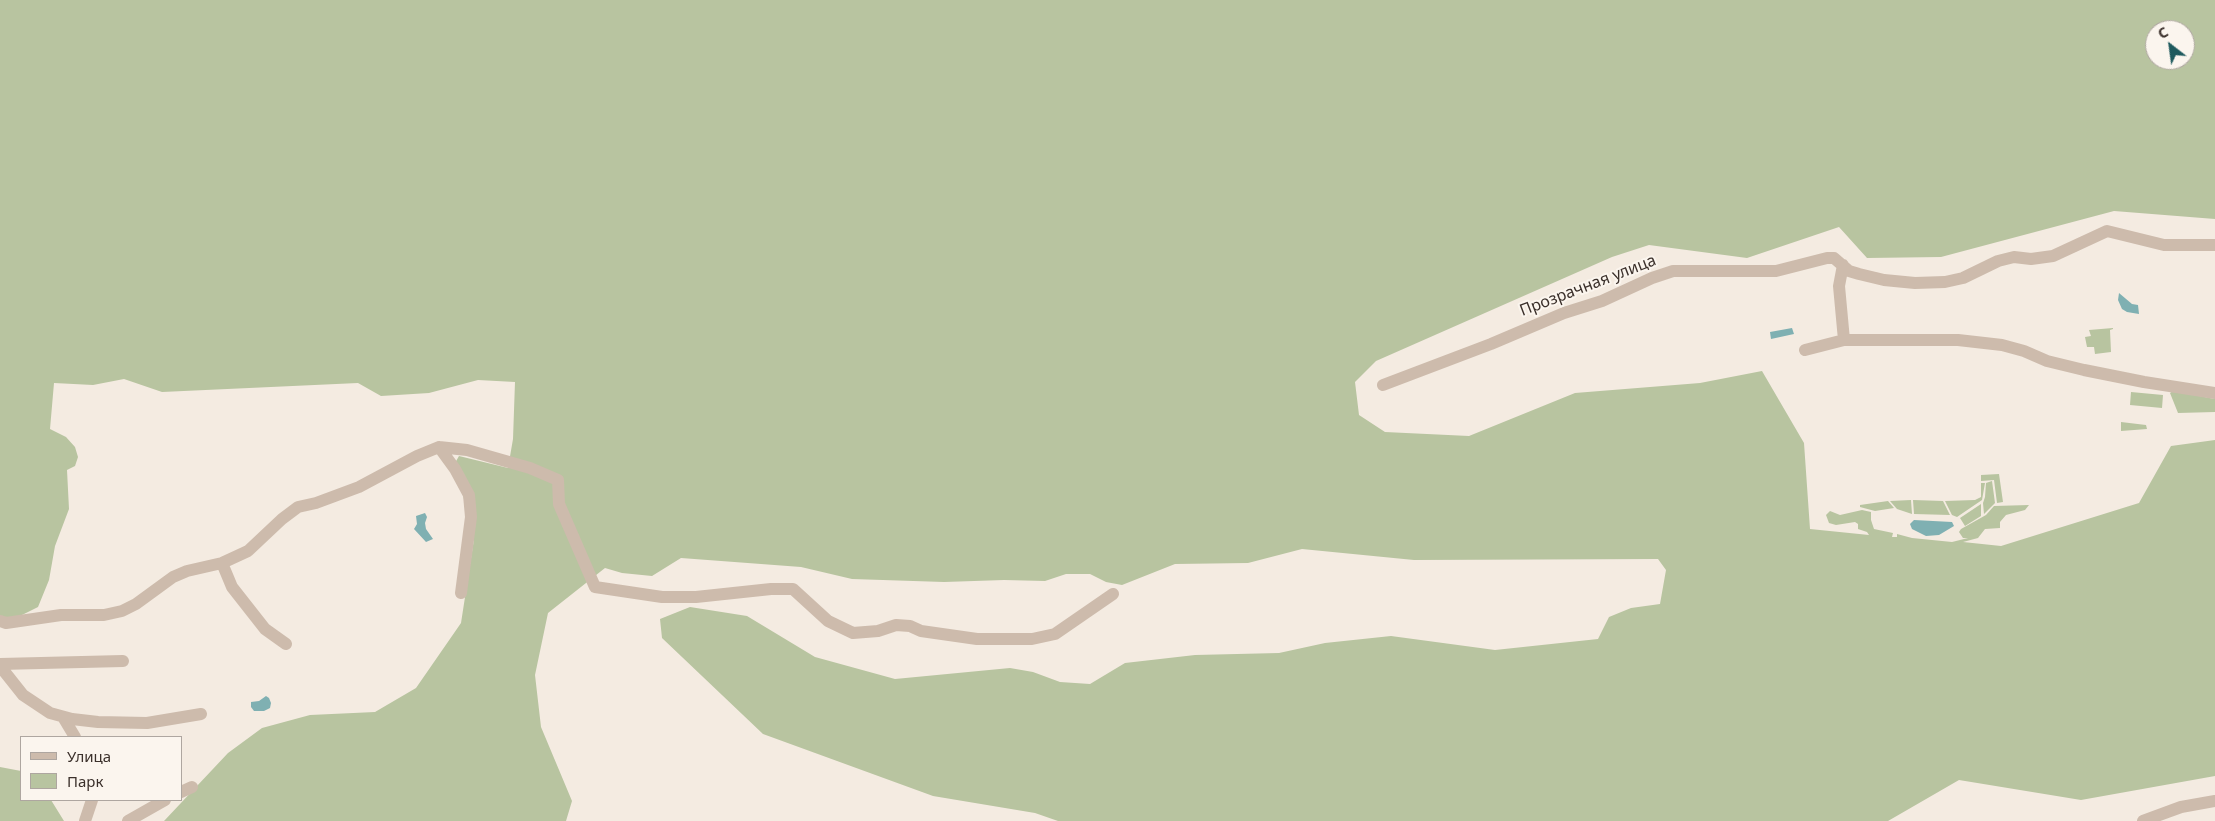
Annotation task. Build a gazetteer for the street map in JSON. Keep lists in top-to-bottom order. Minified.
{"streets":{"street":["Прозрачная улица"]},"legend":["Улица","Парк"],"north":"top left"}
